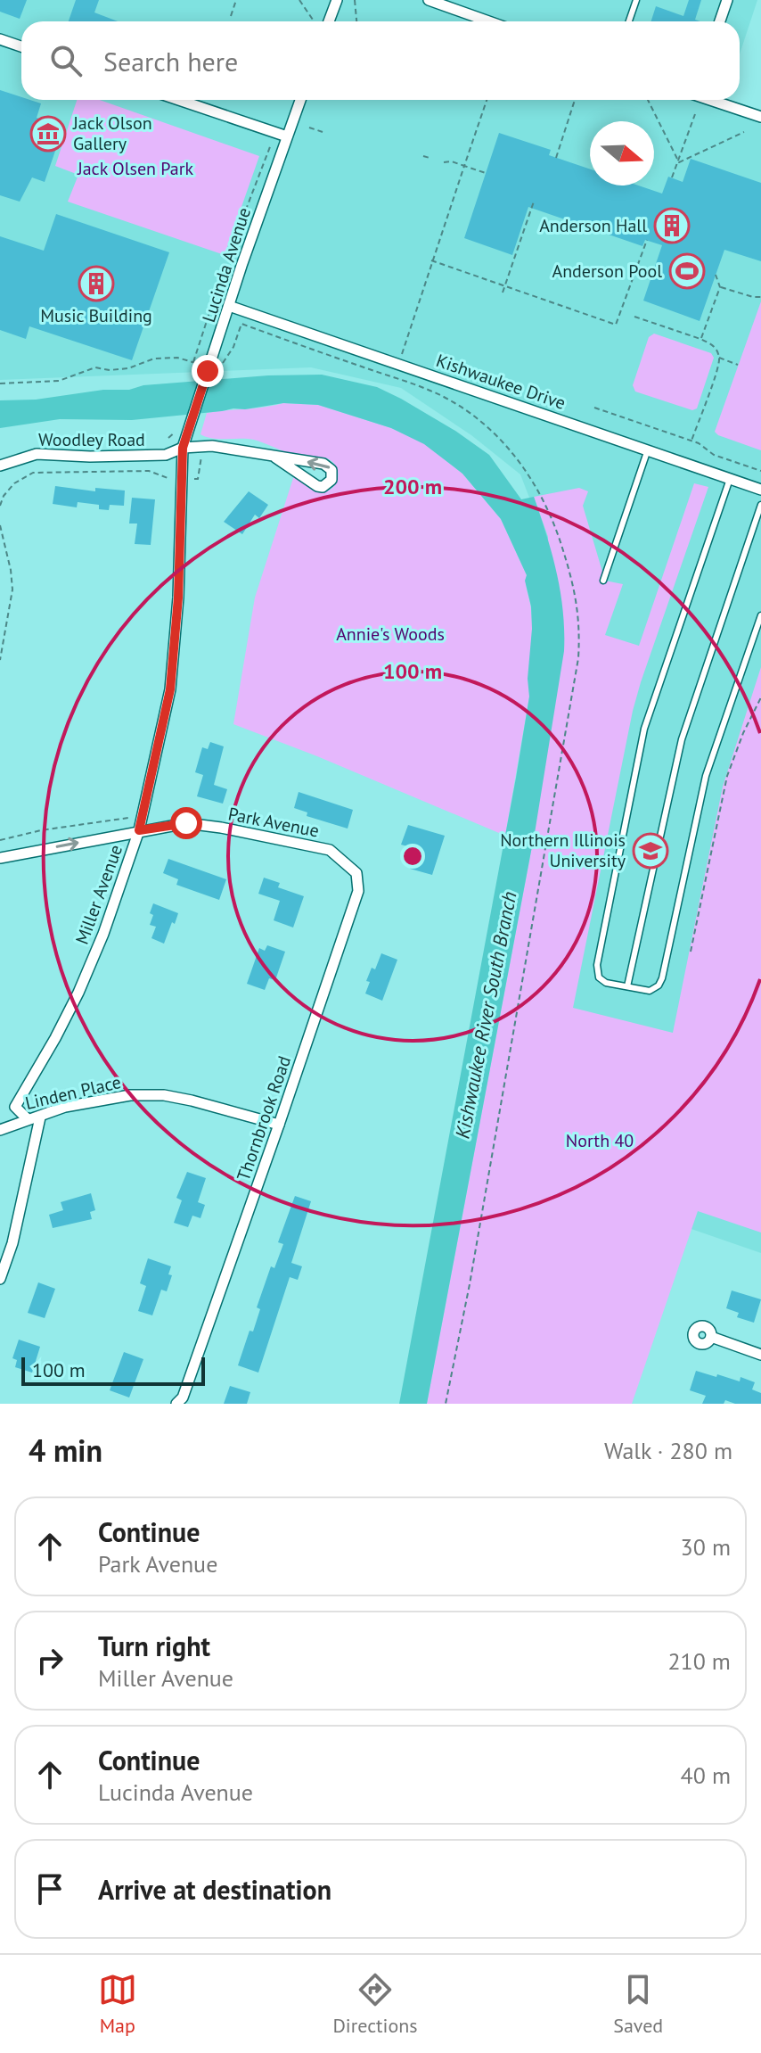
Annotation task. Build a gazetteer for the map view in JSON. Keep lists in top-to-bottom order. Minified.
{"streets":{"street":["Lucinda Avenue","Kishwaukee Drive","Woodley Road","Park Avenue","Miller Avenue","Linden Place","Thornbrook Road"]},"crossings":[["Lucinda Avenue","Kishwaukee Drive"],["Lucinda Avenue","Woodley Road"],["Lucinda Avenue","Miller Avenue"],["Woodley Road","Miller Avenue"],["Park Avenue","Miller Avenue"],["Park Avenue","Thornbrook Road"],["Miller Avenue","Linden Place"],["Linden Place","Thornbrook Road"]],"one_way":["Park Avenue"],"water":["Kishwaukee River South Branch"],"parks":["Jack Olsen Park","Annie's Woods","North 40"],"places":{"museum":["Jack Olson Gallery"],"building":["Anderson Hall","Music Building"],"sports":["Anderson Pool"],"school or university":["Northern Illinois University"]},"scale_bar":"100 m","north":"right","page":{"search":"Search here","scale":"100 m","heading":["4 min","Walk · 280 m"],"list":[["Continue","Park Avenue","30 m"],["Turn right","Miller Avenue","210 m"],["Continue","Lucinda Avenue","40 m"],"Arrive at destination"],"nav":["Map","Directions","Saved"]},"rings":["200 m","100 m"]}
